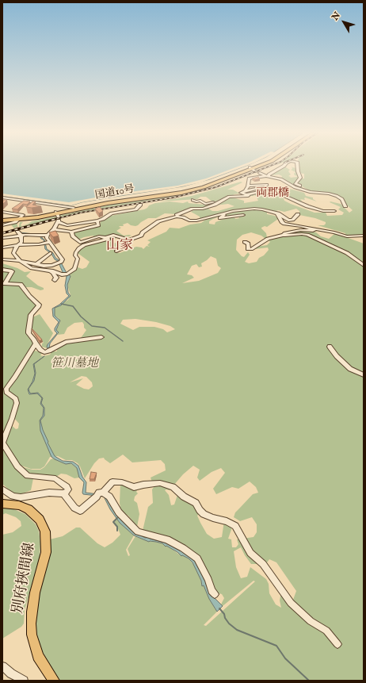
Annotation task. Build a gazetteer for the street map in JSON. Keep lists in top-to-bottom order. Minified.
{"streets":{"highway":["国道10号"],"main road":["別府挾間線"]},"districts":["両郡橋","山家"],"parks":["笹川墓地"],"north":"top left"}
